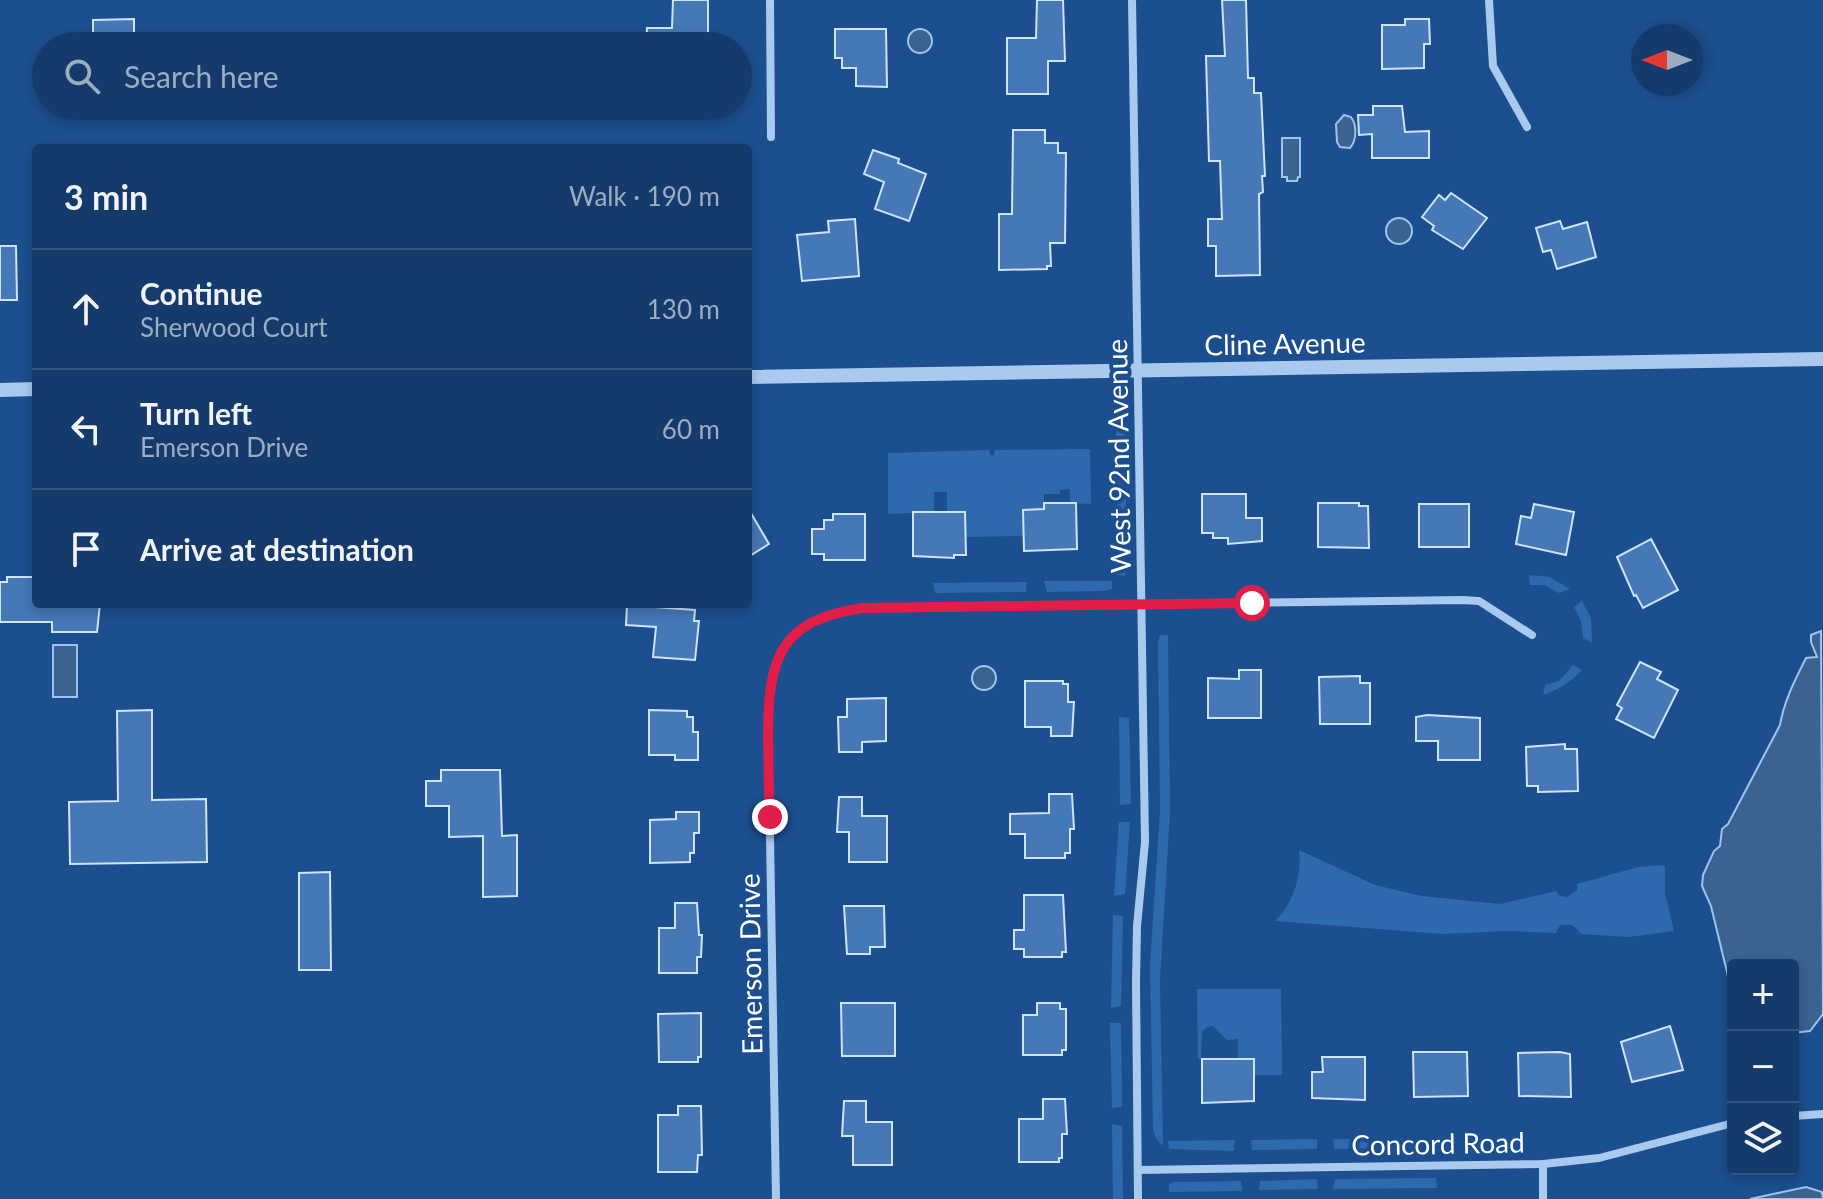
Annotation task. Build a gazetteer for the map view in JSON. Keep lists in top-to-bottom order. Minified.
{"streets":{"street":["Cline Avenue","West 92nd Avenue","Emerson Drive","Concord Road"]},"crossings":[["Cline Avenue","West 92nd Avenue"],["West 92nd Avenue","Emerson Drive"],["West 92nd Avenue","Concord Road"]],"north":"left","page":{"search":"Search here","heading":["3 min","Walk · 190 m"],"list":[["Continue","Sherwood Court","130 m"],["Turn left","Emerson Drive","60 m"],"Arrive at destination"],"map_buttons":["+","−"]}}
